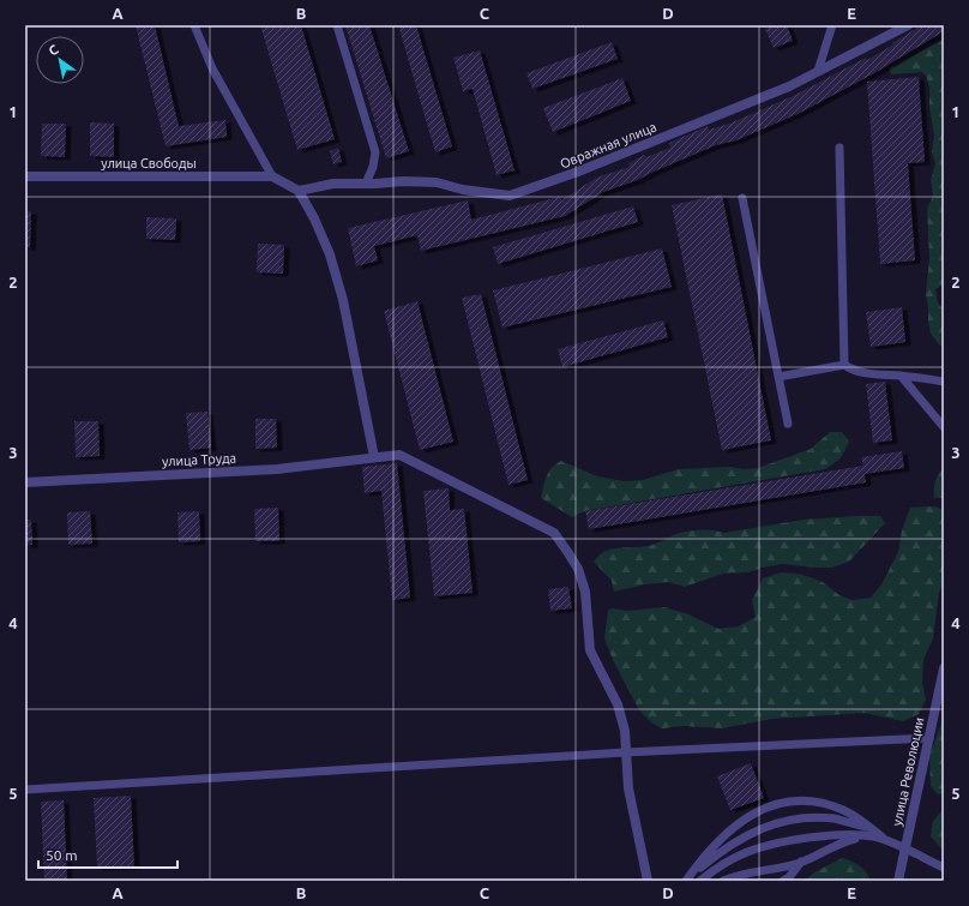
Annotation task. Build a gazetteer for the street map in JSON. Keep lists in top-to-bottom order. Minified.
{"streets":{"street":["Овражная улица","улица Свободы","улица Труда","улица Революции"]},"scale_bar":"50 m","north":"top left","grid":{"columns":["A","B","C","D","E"],"rows":["1","2","3","4","5"]}}
